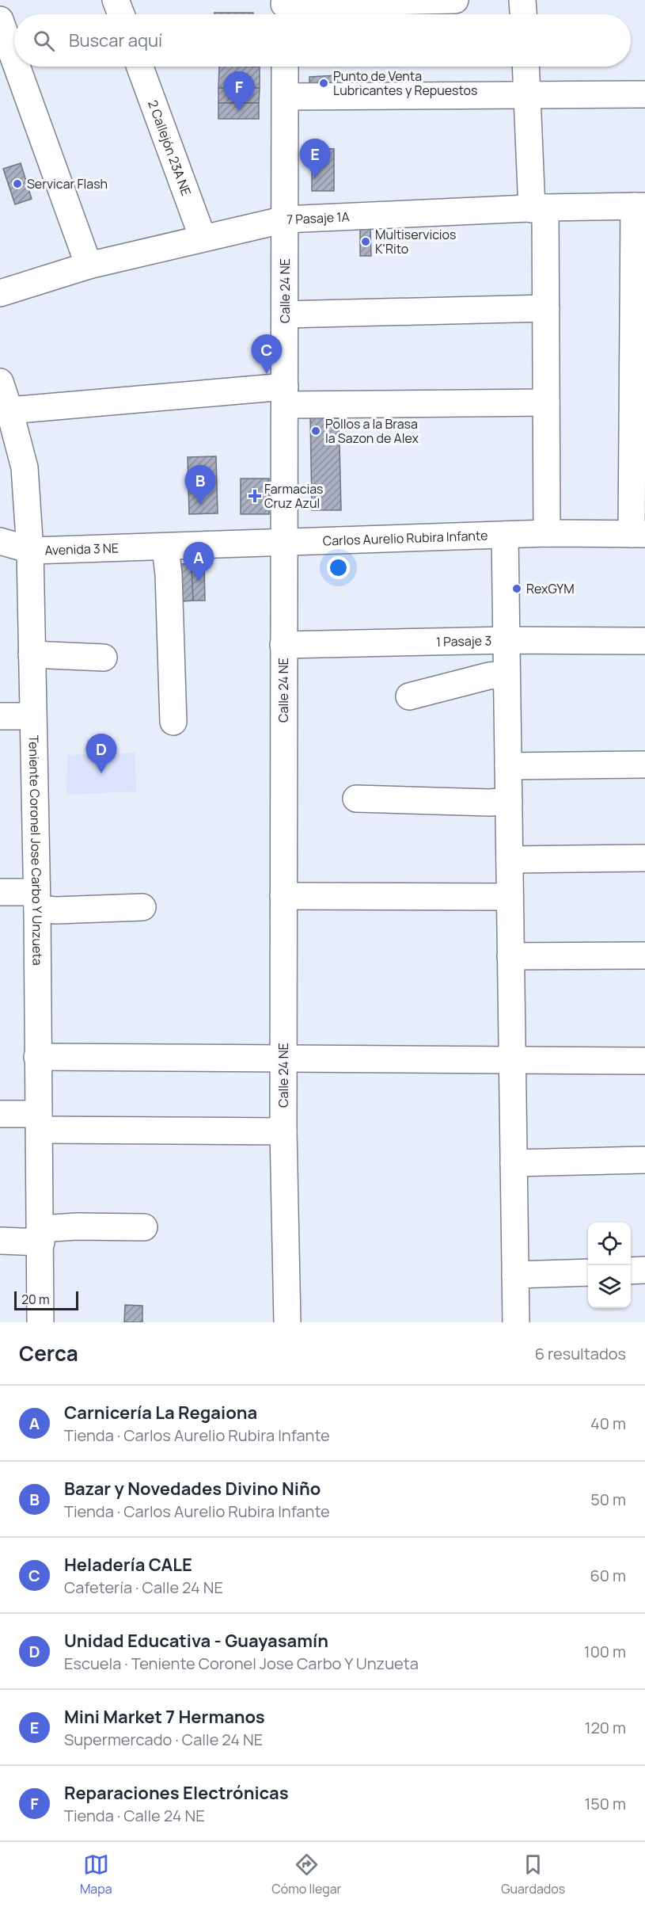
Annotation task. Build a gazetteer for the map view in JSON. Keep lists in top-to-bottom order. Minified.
{"streets":{"street":["2 Callejón 23A NE","7 Pasaje 1A","Calle 24 NE","Carlos Aurelio Rubira Infante","Avenida 3 NE","1 Pasaje 3","Teniente Coronel Jose Carbo Y Unzueta"]},"crossings":[["2 Callejón 23A NE","7 Pasaje 1A"],["7 Pasaje 1A","Calle 24 NE"],["Calle 24 NE","Carlos Aurelio Rubira Infante"],["Calle 24 NE","1 Pasaje 3"],["Carlos Aurelio Rubira Infante","Avenida 3 NE"],["Avenida 3 NE","Teniente Coronel Jose Carbo Y Unzueta"]],"places":{"other":["Punto de Venta Lubricantes y Repuestos","Servicar Flash","Multiservicios K'Rito","Pollos a la Brasa la Sazon de Alex","RexGYM"],"health":["Farmacias Cruz Azul"]},"scale_bar":"20 m","page":{"search":"Buscar aquí","pins":["F","E","C","B","A","D"],"scale":"20 m","heading":["Cerca","6 resultados"],"list":[{"mark":"A","name":"Carnicería La Regaiona","note":"Tienda · Carlos Aurelio Rubira Infante","value":"40 m"},{"mark":"B","name":"Bazar y Novedades Divino Niño","note":"Tienda · Carlos Aurelio Rubira Infante","value":"50 m"},{"mark":"C","name":"Heladería CALE","note":"Cafetería · Calle 24 NE","value":"60 m"},{"mark":"D","name":"Unidad Educativa - Guayasamín","note":"Escuela · Teniente Coronel Jose Carbo Y Unzueta","value":"100 m"},{"mark":"E","name":"Mini Market 7 Hermanos","note":"Supermercado · Calle 24 NE","value":"120 m"},{"mark":"F","name":"Reparaciones Electrónicas","note":"Tienda · Calle 24 NE","value":"150 m"}],"nav":["Mapa","Cómo llegar","Guardados"]}}
